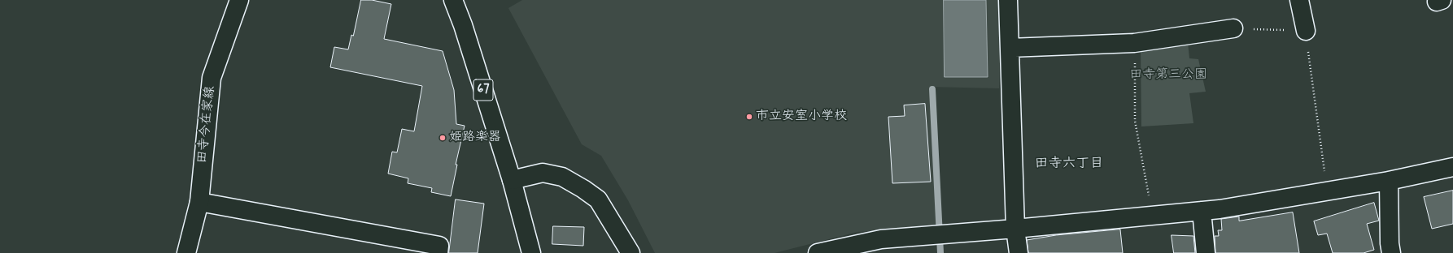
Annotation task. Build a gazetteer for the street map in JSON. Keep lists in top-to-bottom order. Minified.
{"streets":{"street":["67","田寺今在家線"]},"districts":["田寺六丁目"],"parks":["田寺第三公園"],"places":["市立安室小学校","姫路楽器"]}
